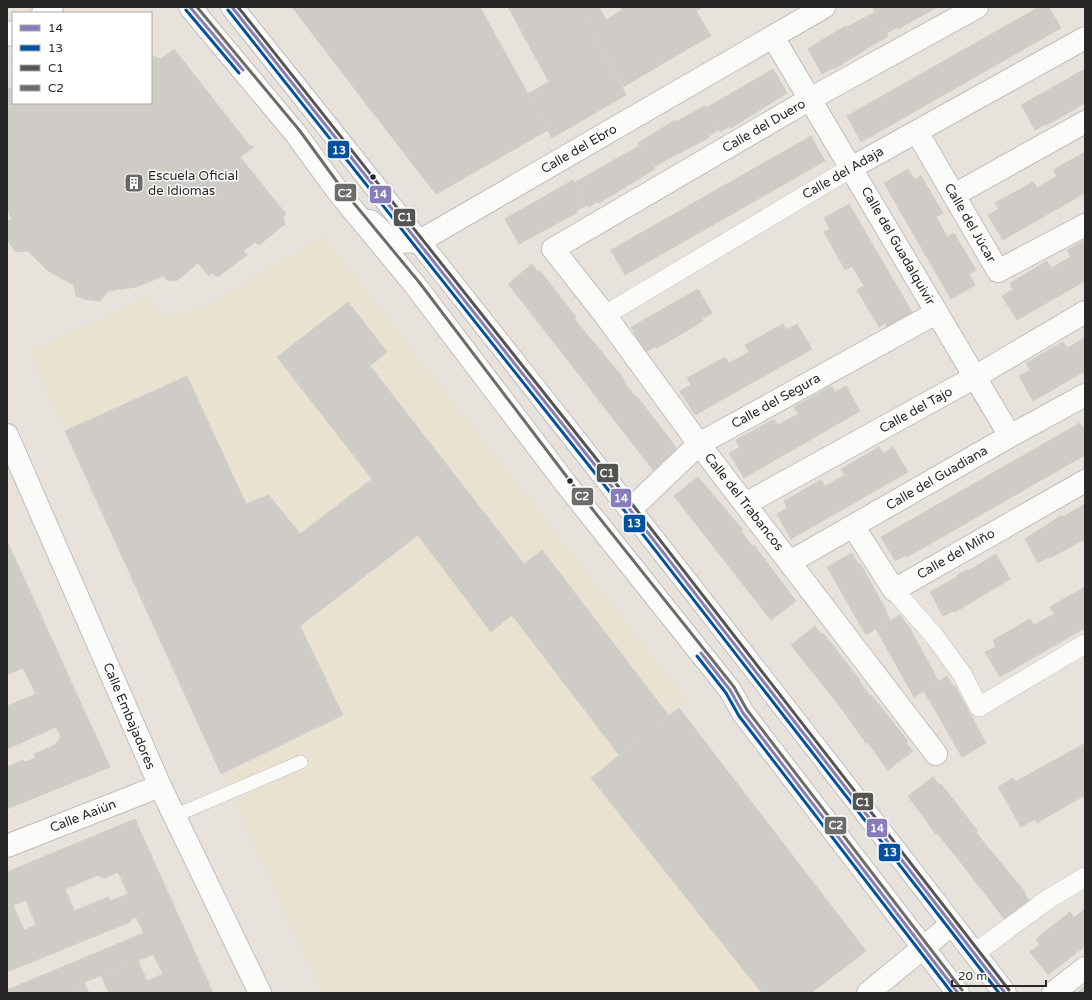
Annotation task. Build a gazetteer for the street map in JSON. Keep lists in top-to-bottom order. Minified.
{"streets":{"street":["Calle del Duero","Calle del Ebro","Calle del Adaja","Calle del Júcar","Calle del Guadalquivir","Calle del Segura","Calle del Tajo","Calle del Guadiana","Calle del Trabancos","Calle del Miño","Calle Embajadores","Calle Aaiún"]},"crossings":[["Calle del Duero","Calle del Guadalquivir"],["Calle del Duero","Calle del Trabancos"],["Calle del Ebro","Calle del Guadalquivir"],["Calle del Adaja","Calle del Júcar"],["Calle del Adaja","Calle del Guadalquivir"],["Calle del Adaja","Calle del Trabancos"],["Calle del Guadalquivir","Calle del Segura"],["Calle del Guadalquivir","Calle del Tajo"],["Calle del Guadalquivir","Calle del Guadiana"],["Calle del Segura","Calle del Trabancos"],["Calle del Tajo","Calle del Trabancos"],["Calle del Guadiana","Calle del Trabancos"],["Calle Embajadores","Calle Aaiún"]],"places":{"building":["Escuela Oficial de Idiomas"]},"lines":["transit line 14","transit line C1","transit line C2","transit line 13"],"legend":["14","13","C1","C2"],"scale_bar":"20 m"}
